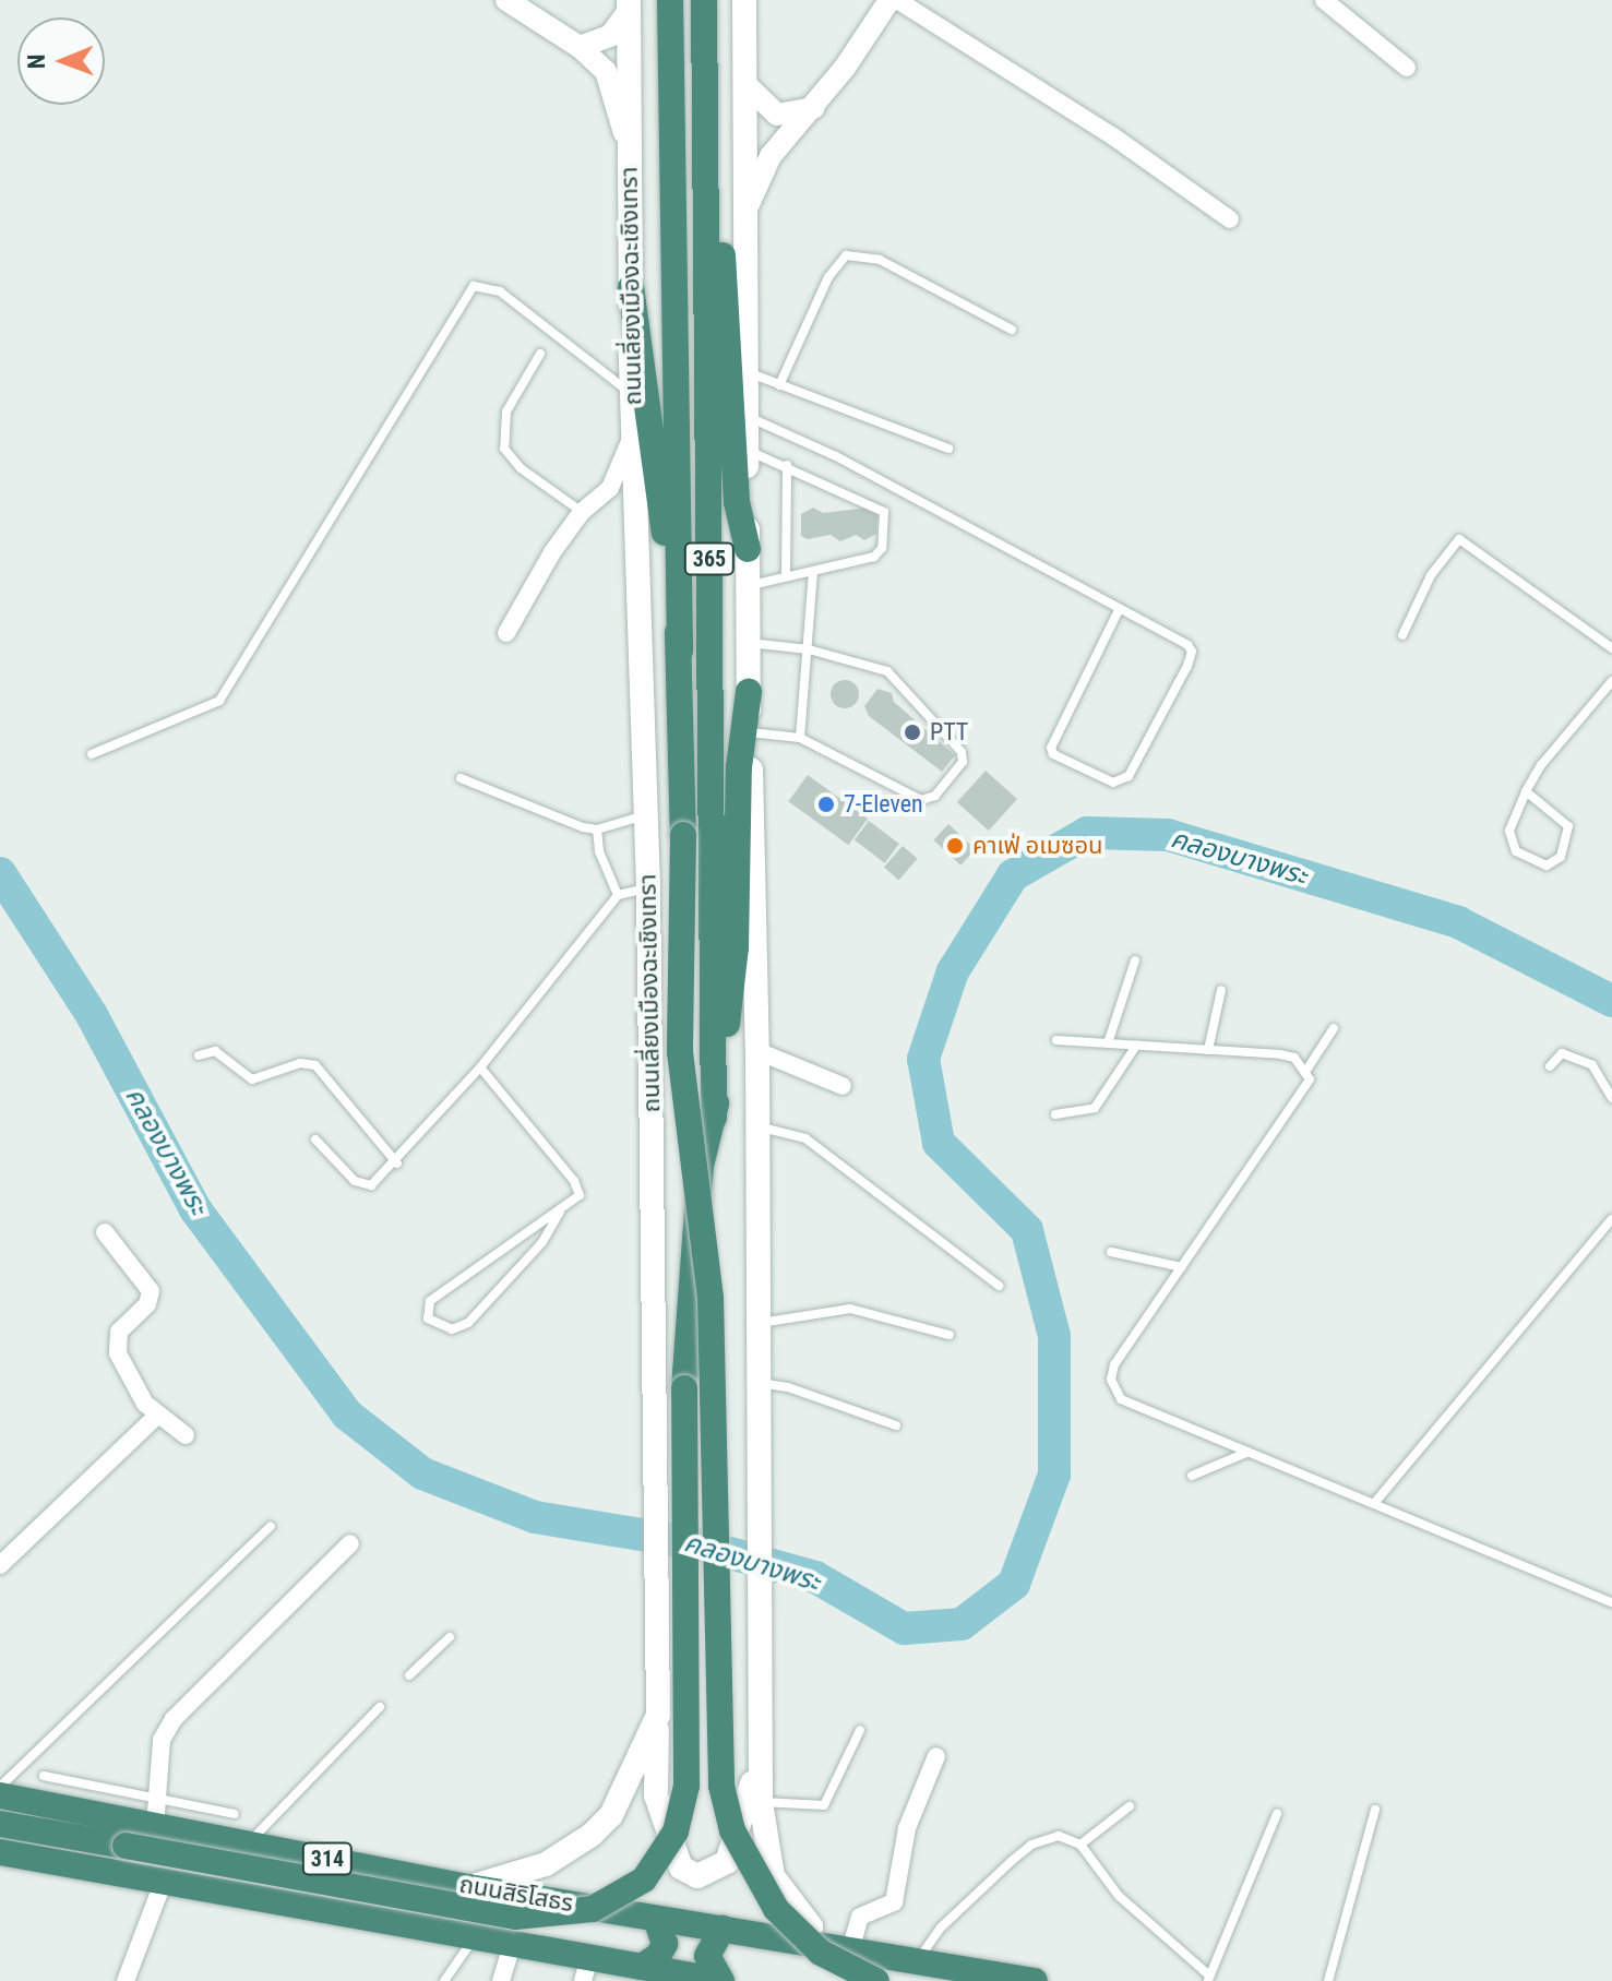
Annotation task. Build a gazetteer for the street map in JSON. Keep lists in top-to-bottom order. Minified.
{"streets":{"highway":["ถนนเลี่ยงเมืองฉะเชิงเทรา","365","314","ถนนสิริโสธร"]},"crossings":[["ถนนเลี่ยงเมืองฉะเชิงเทรา","ถนนสิริโสธร"],["365","ถนนสิริโสธร"],["314","ถนนสิริโสธร"]],"water":["คลองบางพระ"],"places":["PTT","7-Eleven","คาเฟ่ อเมซอน"],"north":"left"}
